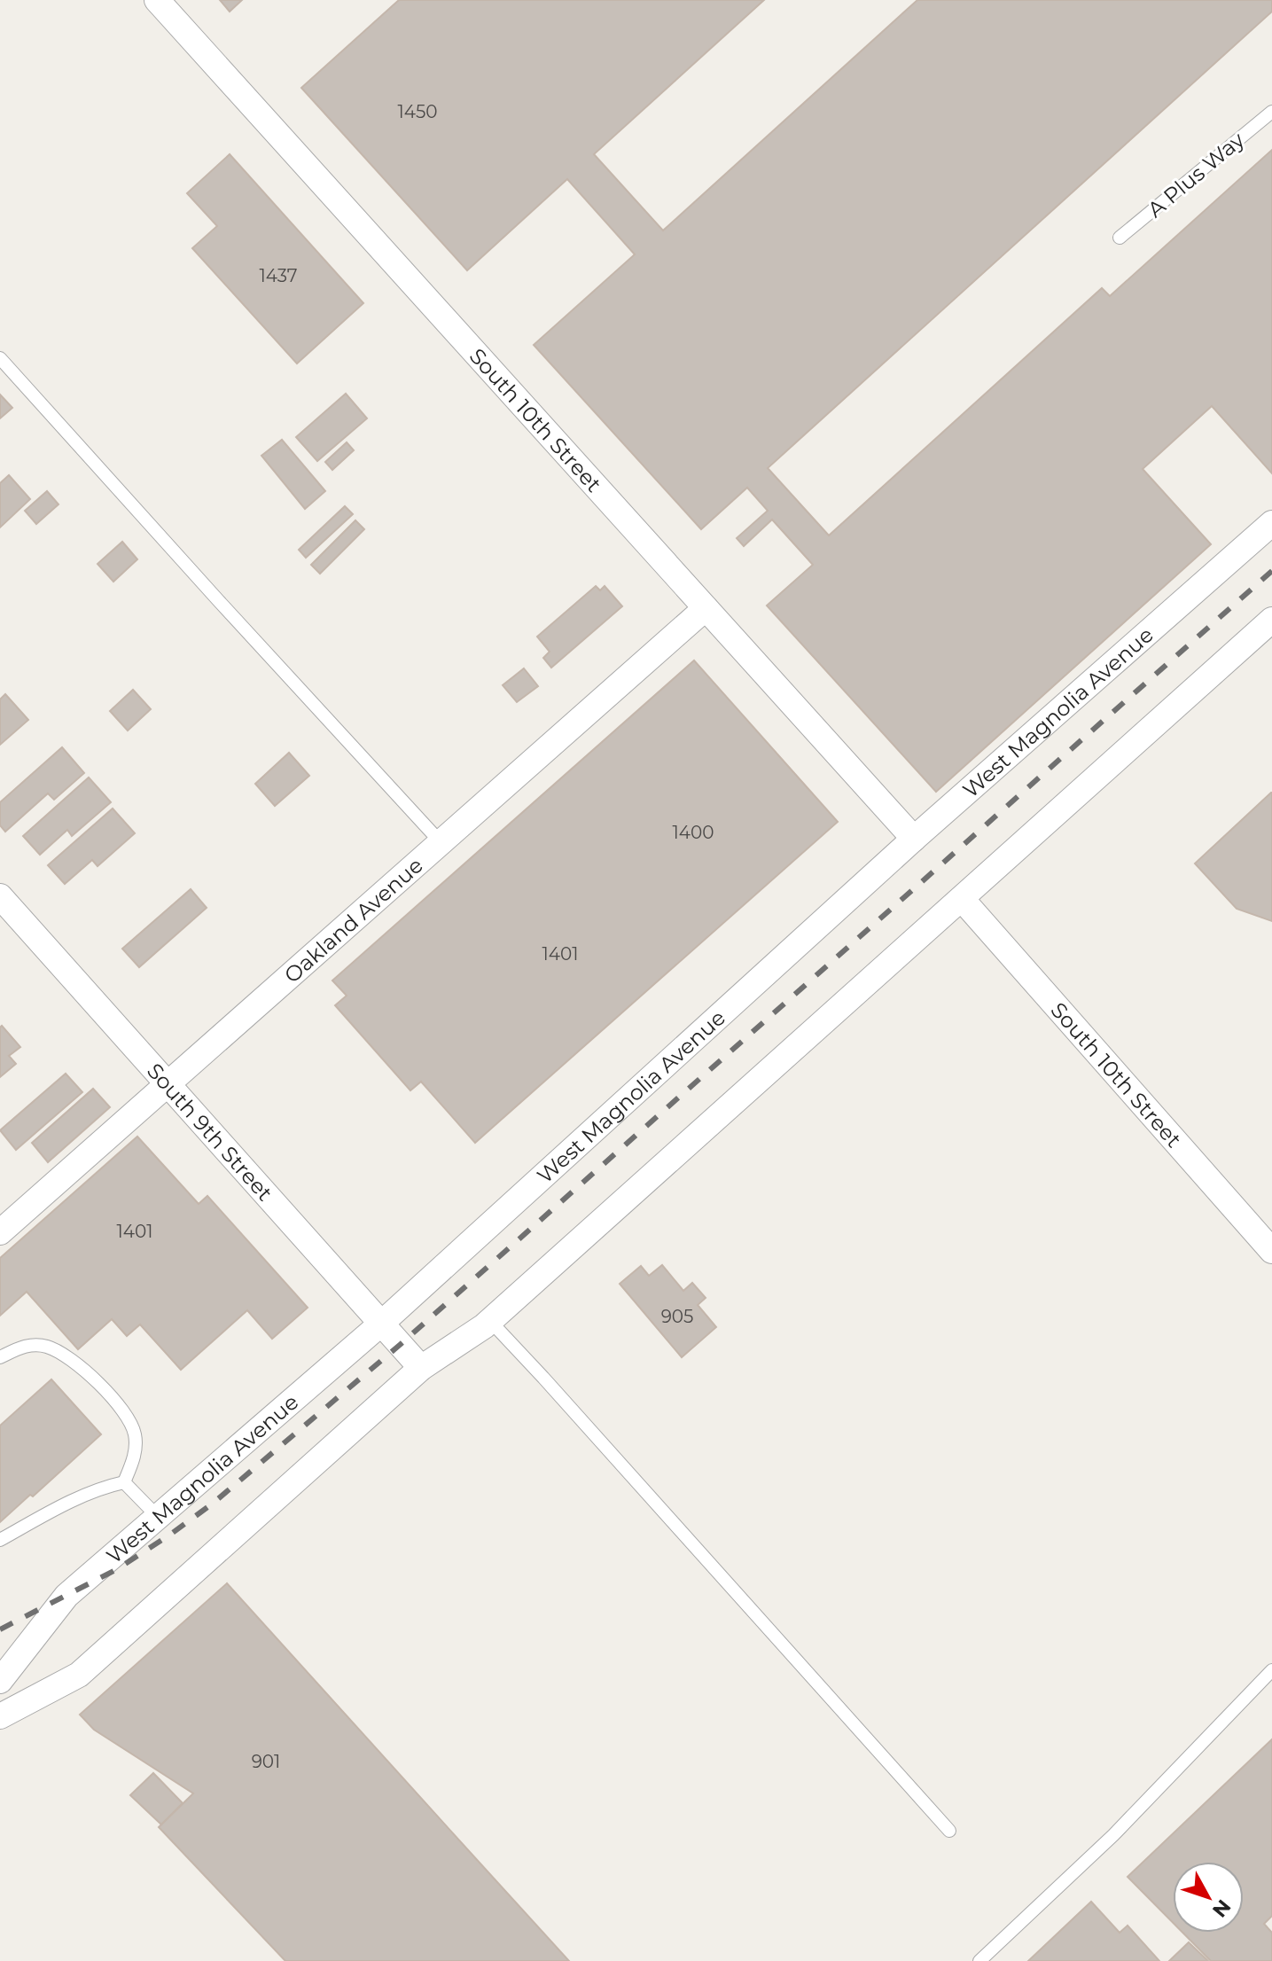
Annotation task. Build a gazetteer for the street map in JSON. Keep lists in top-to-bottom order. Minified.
{"streets":{"street":["South 10th Street","West Magnolia Avenue","Oakland Avenue","South 9th Street"],"lane":["A Plus Way"]},"crossings":[["South 10th Street","West Magnolia Avenue"],["South 10th Street","Oakland Avenue"],["West Magnolia Avenue","South 9th Street"],["Oakland Avenue","South 9th Street"]],"house_numbers":["1450","1437","1400","1401","1401","905","901"],"north":"bottom right"}
